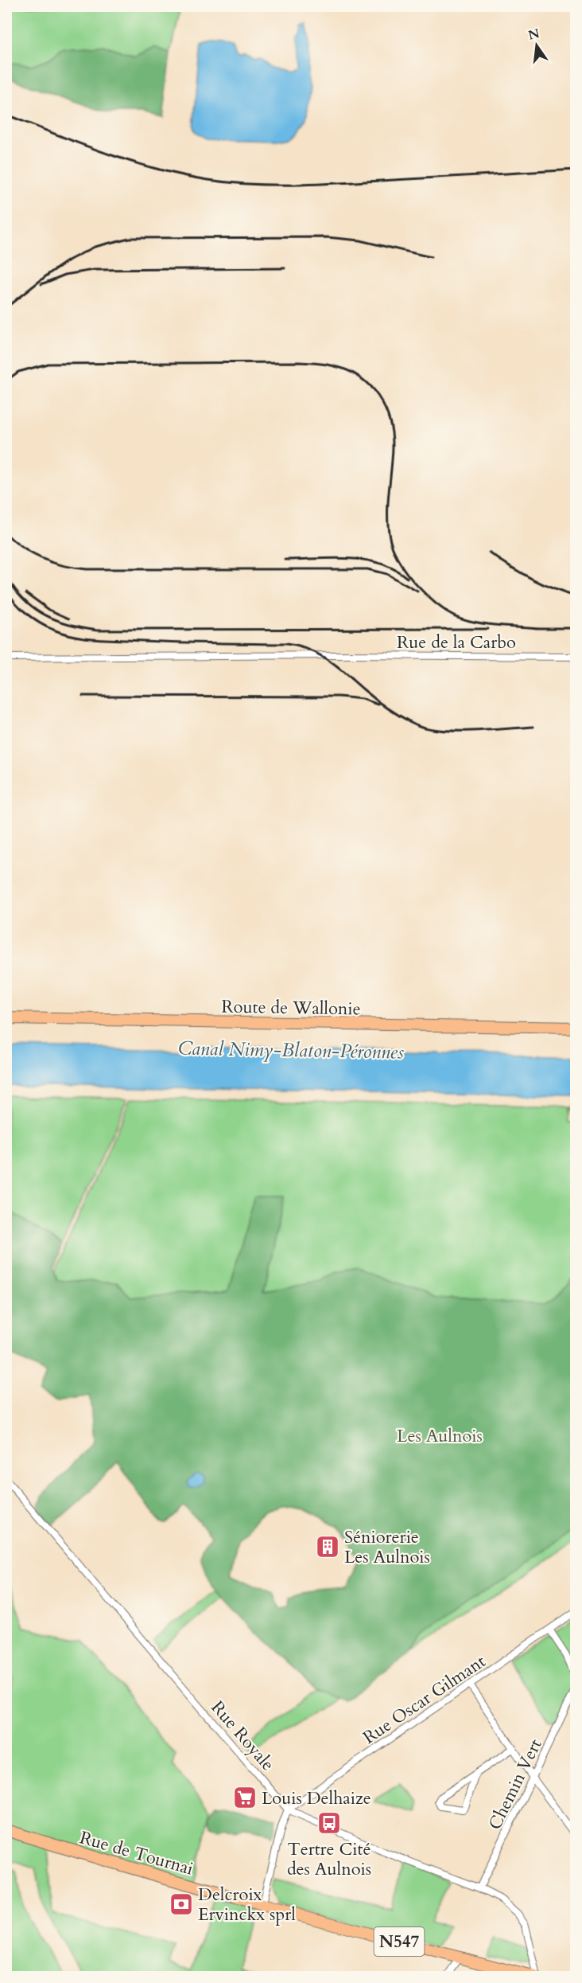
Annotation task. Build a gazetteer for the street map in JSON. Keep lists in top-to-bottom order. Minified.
{"streets":{"main road":["Route de Wallonie","Rue de Tournai","N547"],"street":["Rue de la Carbo","Rue Oscar Gilmant","Rue Royale","Chemin Vert"]},"crossings":[["Rue Oscar Gilmant","Rue Royale"],["Rue Royale","Chemin Vert"],["Rue Royale","Rue de Tournai"]],"water":["Canal Nimy-Blaton-Péronnes"],"parks":["Les Aulnois"],"places":{"building":["Séniorerie Les Aulnois"],"supermarket":["Louis Delhaize"],"bus stop":["Tertre Cité des Aulnois"],"bank":["Delcroix Ervinckx sprl"]},"north":"top"}
